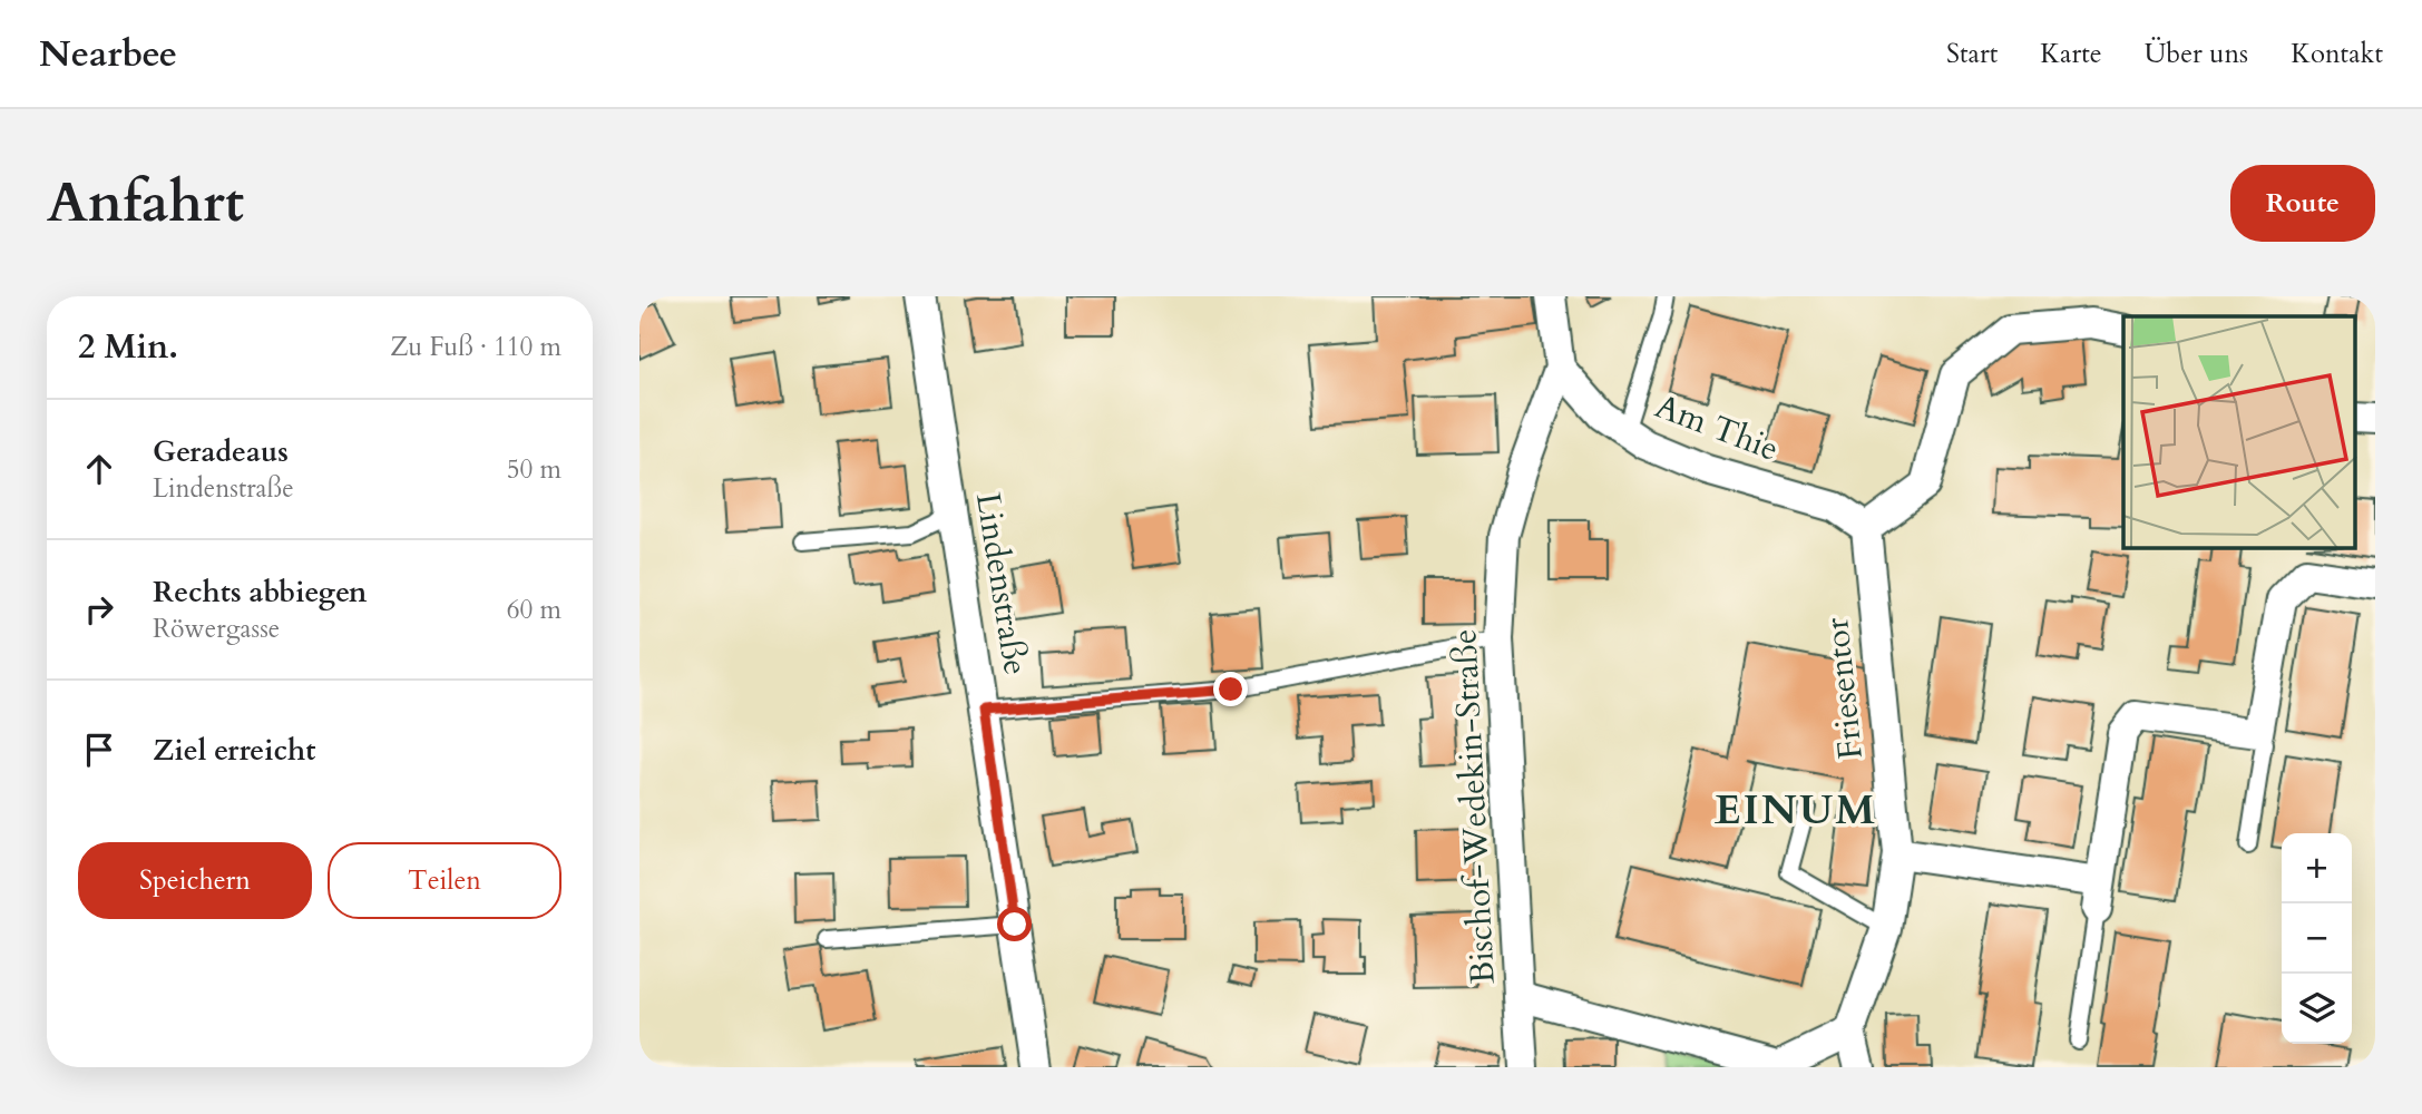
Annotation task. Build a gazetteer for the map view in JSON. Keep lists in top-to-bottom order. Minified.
{"streets":{"street":["Am Thie","Lindenstraße","Friesentor","Bischof-Wedekin-Straße"]},"crossings":[["Am Thie","Friesentor"],["Am Thie","Bischof-Wedekin-Straße"],["Friesentor","Bischof-Wedekin-Straße"]],"districts":["EINUM"],"page":{"header":"Nearbee","nav":["Start","Karte","Über uns","Kontakt"],"buttons":["Route",["Speichern","Teilen"]],"title":"Anfahrt","heading":["2 Min.","Zu Fuß · 110 m"],"list":[["Geradeaus","Lindenstraße","50 m"],["Rechts abbiegen","Röwergasse","60 m"],"Ziel erreicht"],"map_buttons":["+","−"]}}
